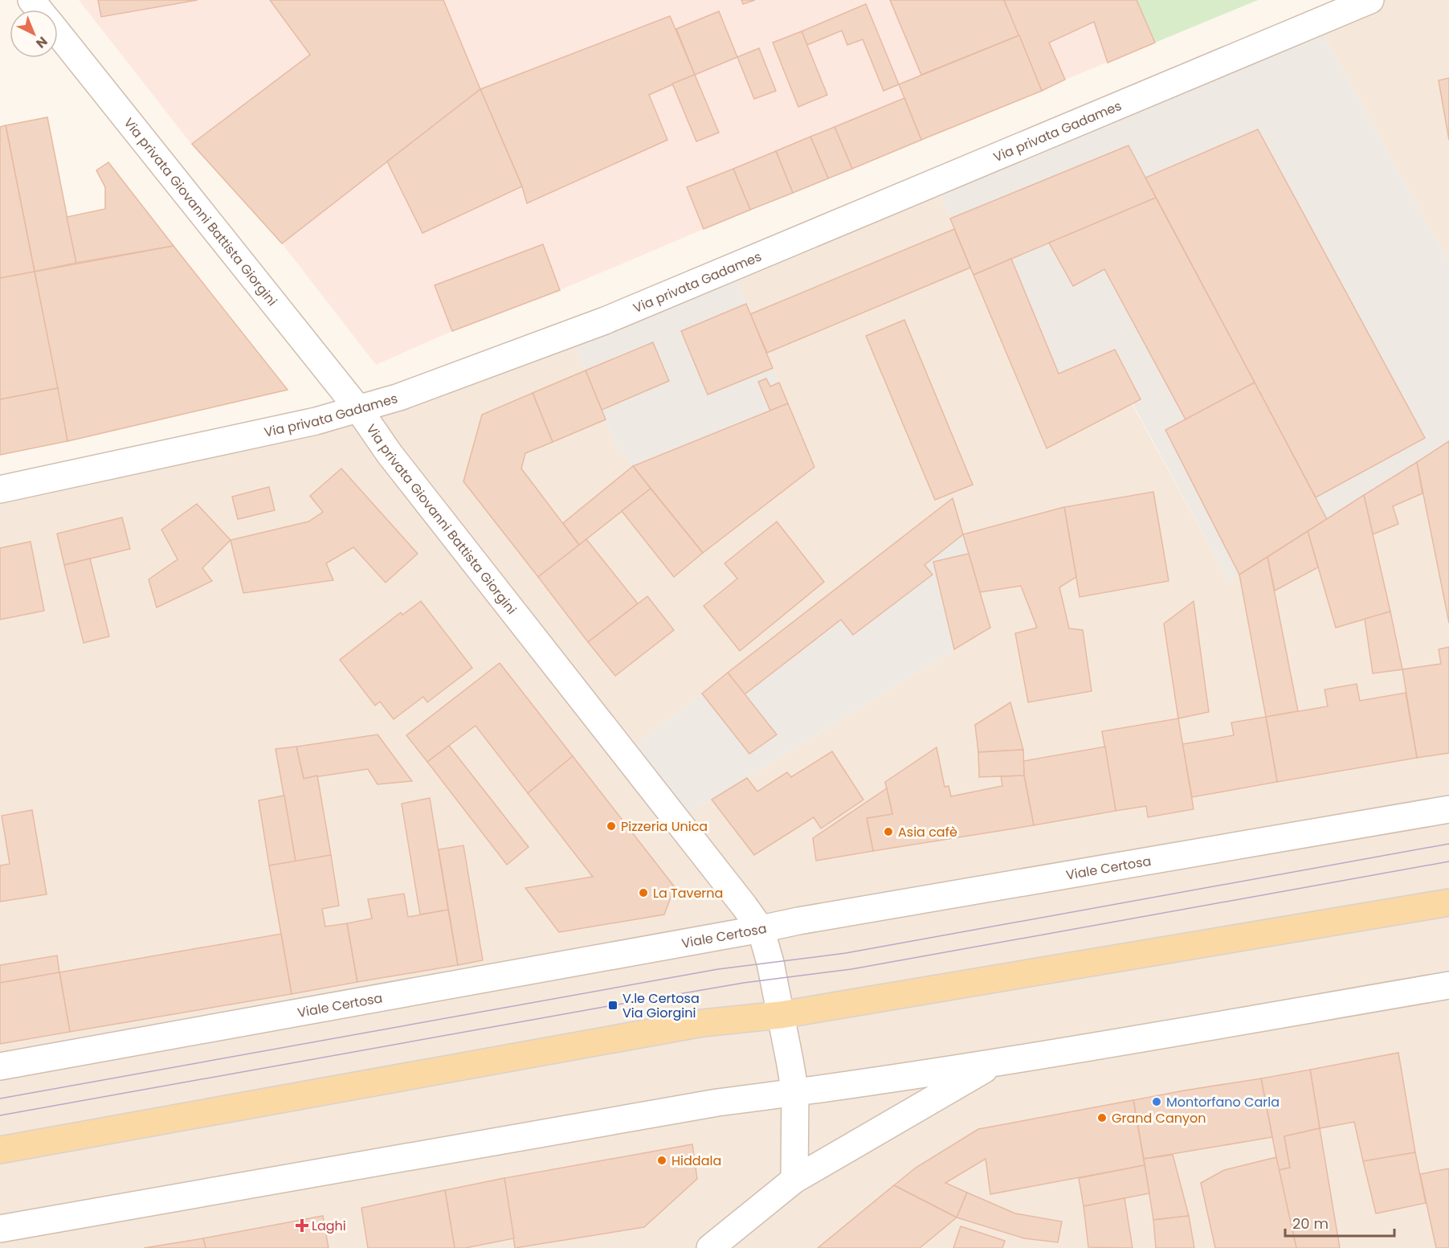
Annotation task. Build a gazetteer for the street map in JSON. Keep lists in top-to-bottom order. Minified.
{"streets":{"street":["Via privata Gadames","Via privata Giovanni Battista Giorgini","Viale Certosa"]},"crossings":[["Via privata Gadames","Via privata Giovanni Battista Giorgini"],["Via privata Giovanni Battista Giorgini","Viale Certosa"]],"places":{"other":["Pizzeria Unica","Asia cafè","La Taverna","Montorfano Carla","Grand Canyon","Hiddala"],"transit":["V.le Certosa Via Giorgini"],"health":["Laghi"]},"scale_bar":"20 m","north":"bottom right"}
